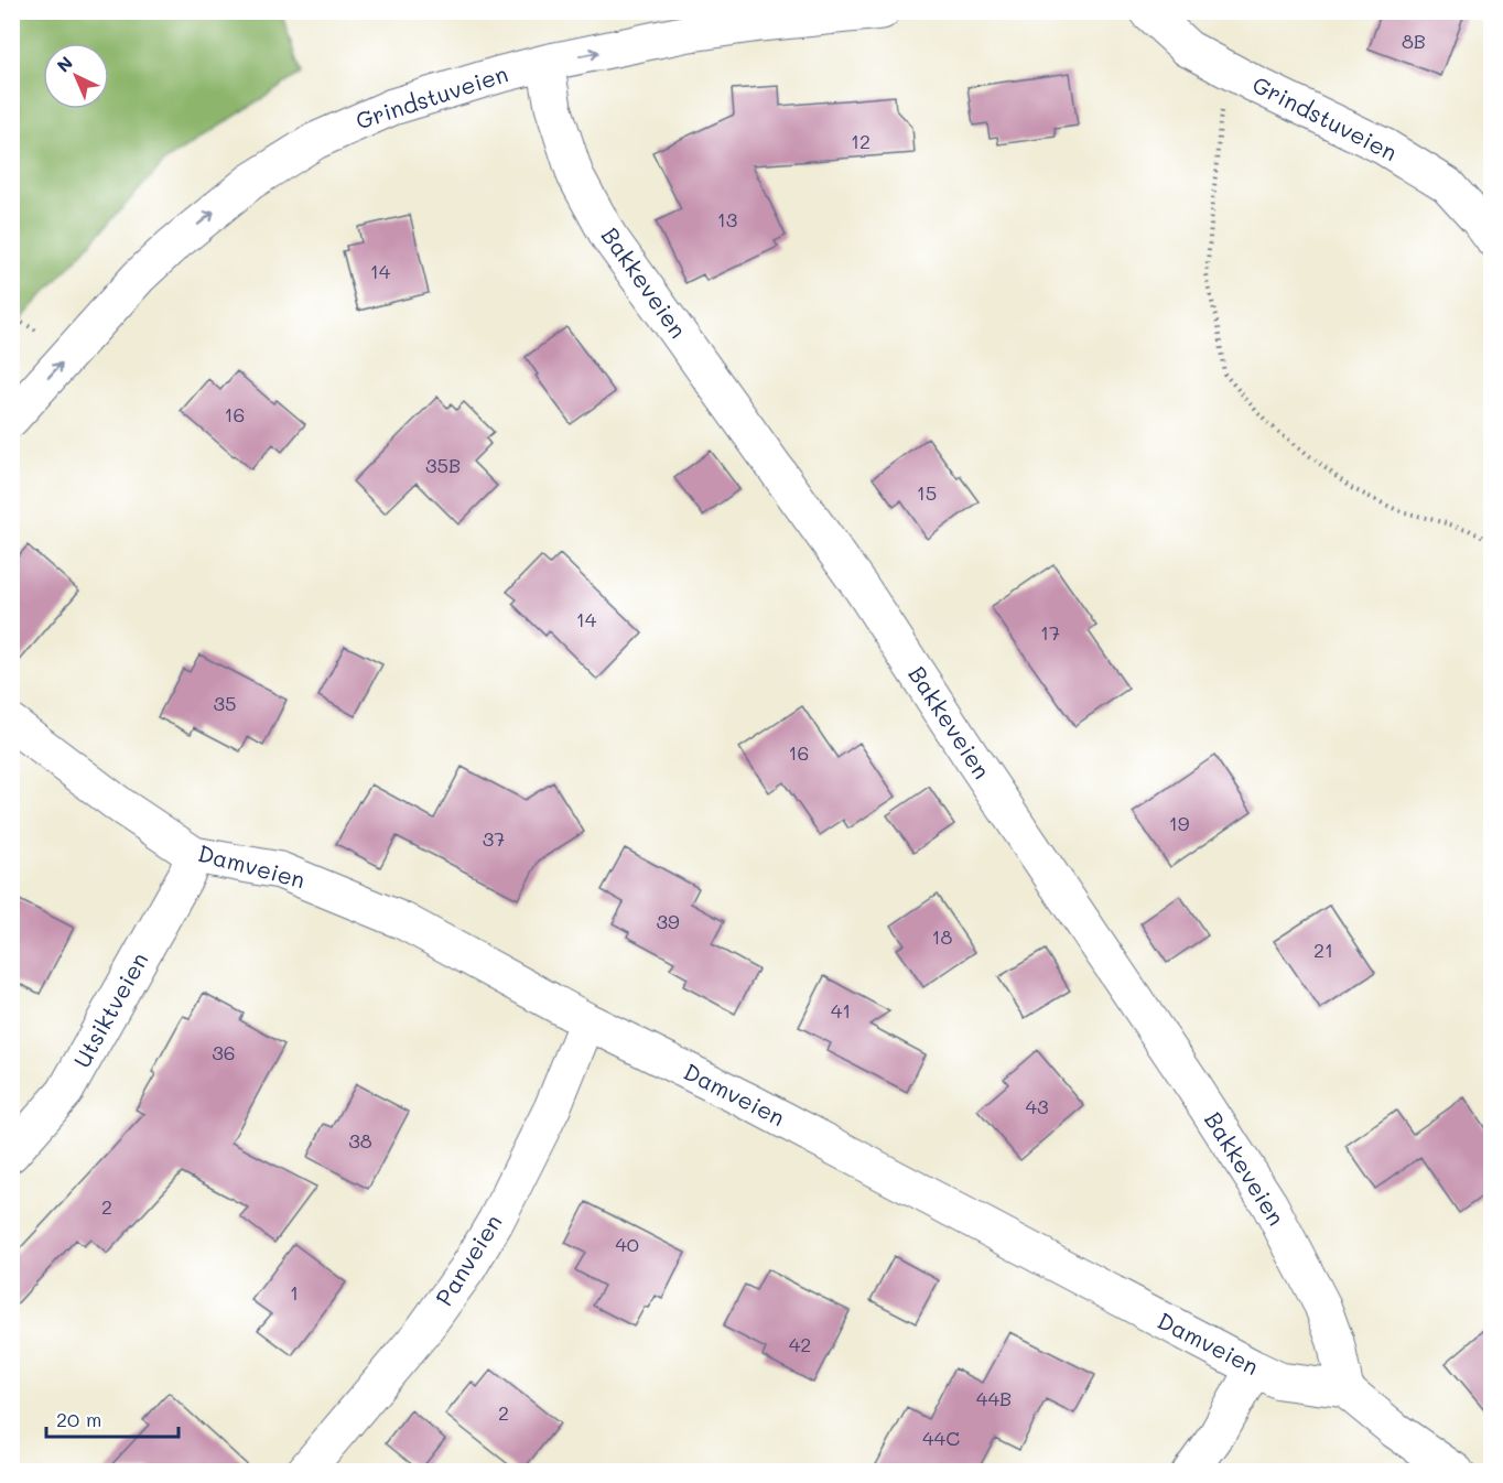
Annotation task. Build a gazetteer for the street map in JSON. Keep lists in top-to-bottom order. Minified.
{"streets":{"street":["Grindstuveien","Bakkeveien","Damveien","Utsiktveien","Panveien"]},"crossings":[["Grindstuveien","Bakkeveien"],["Bakkeveien","Damveien"],["Damveien","Utsiktveien"],["Damveien","Panveien"]],"one_way":["Grindstuveien"],"house_numbers":["8B","12","13","14","16","35B","15","14","17","35","16","19","37","39","18","21","41","36","43","38","2","40","1","42","44B","2","44C"],"scale_bar":"20 m","north":"top left"}
